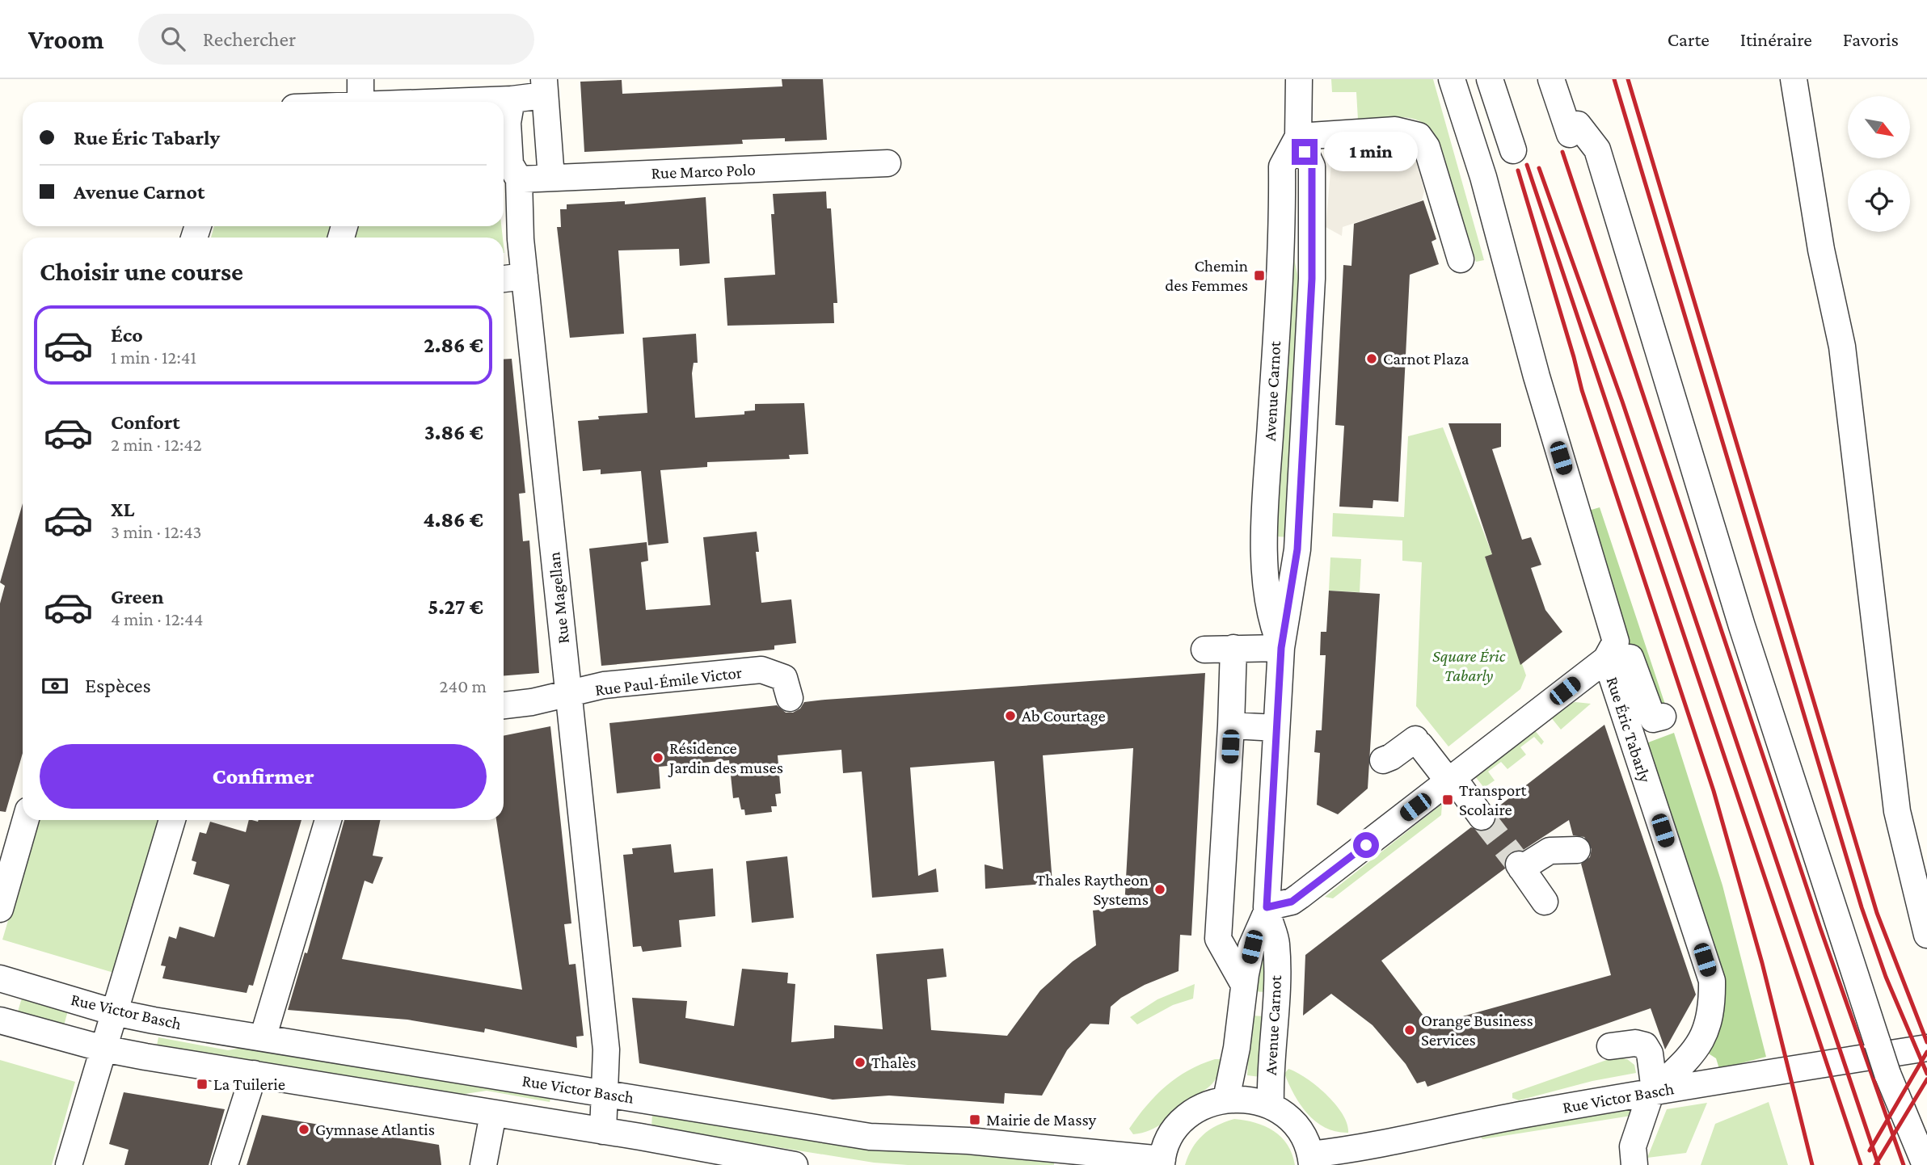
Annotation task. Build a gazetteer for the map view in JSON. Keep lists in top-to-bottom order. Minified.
{"streets":{"street":["Rue Marco Polo","Avenue Carnot","Rue Magellan","Rue Paul-Émile Victor","Rue Éric Tabarly","Rue Victor Basch"]},"crossings":[["Rue Marco Polo","Rue Magellan"],["Avenue Carnot","Rue Éric Tabarly"],["Rue Magellan","Rue Paul-Émile Victor"],["Rue Magellan","Rue Victor Basch"],["Rue Éric Tabarly","Rue Victor Basch"]],"parks":["Square Éric Tabarly"],"places":{"transit":["Chemin des Femmes","Transport Scolaire","La Tuilerie","Mairie de Massy"],"other":["Carnot Plaza","Ab Courtage","Résidence Jardin des muses","Thales Raytheon Systems","Orange Business Services","Thalès","Gymnase Atlantis"]},"north":"bottom right","page":{"header":"Vroom","search":"Rechercher","nav":["Carte","Itinéraire","Favoris"],"banner":["Rue Éric Tabarly","Avenue Carnot"],"bubble":"1 min","heading":"Choisir une course","list":[{"name":"Éco","note":"1 min · 12:41","value":"2.86 €"},{"name":"Confort","note":"2 min · 12:42","value":"3.86 €"},{"name":"XL","note":"3 min · 12:43","value":"4.86 €"},{"name":"Green","note":"4 min · 12:44","value":"5.27 €"}],"pay":["Espèces","240 m"],"buttons":"Confirmer"}}
